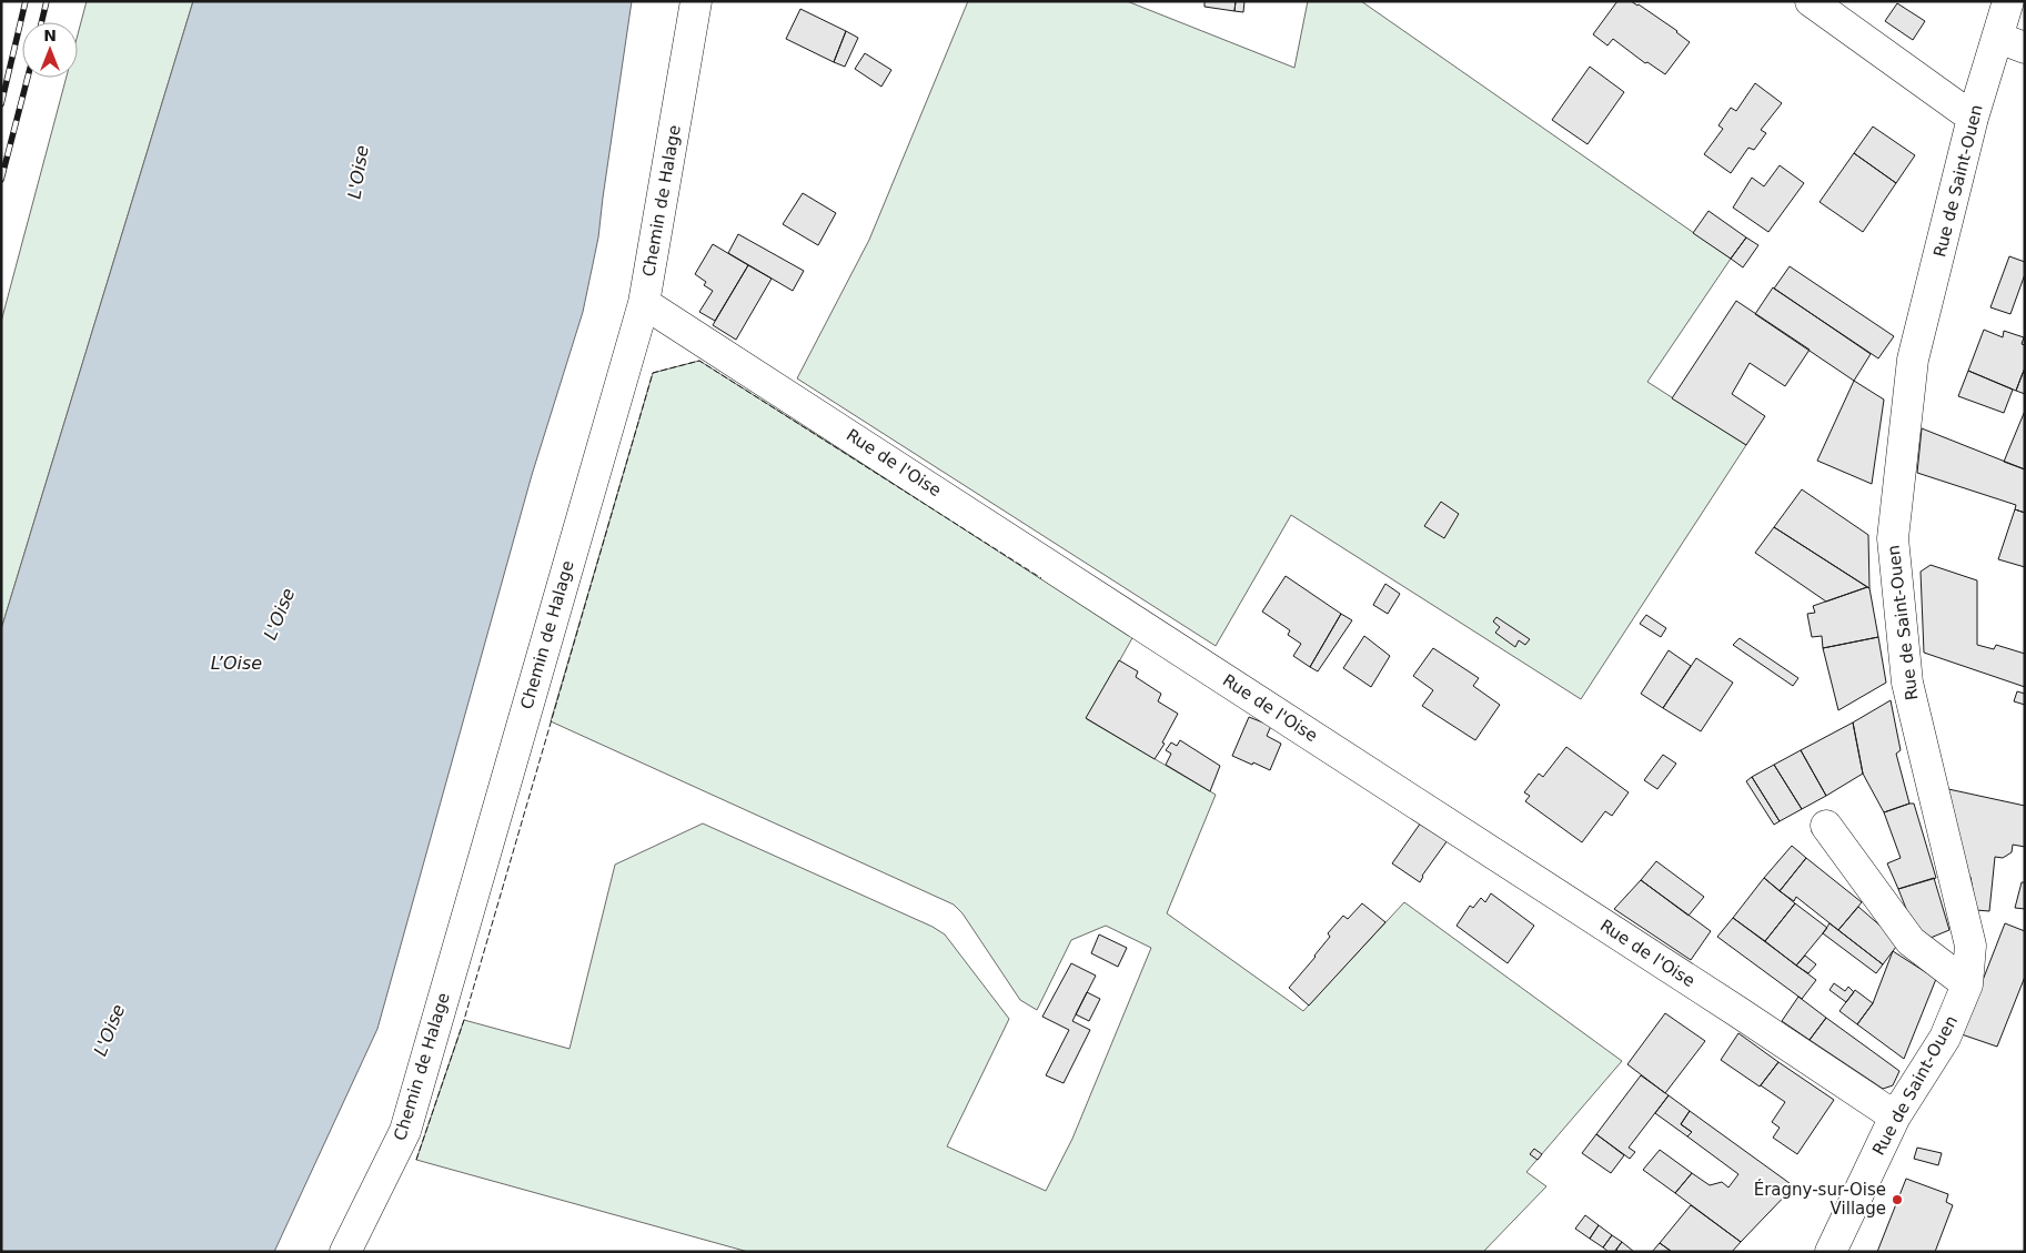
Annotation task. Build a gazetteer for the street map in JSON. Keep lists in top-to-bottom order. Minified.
{"streets":{"street":["Rue de Saint-Ouen","Chemin de Halage","Rue de l'Oise"]},"crossings":[["Rue de Saint-Ouen","Rue de l'Oise"],["Chemin de Halage","Rue de l'Oise"]],"water":["L'Oise","L’Oise"],"places":["Éragny-sur-Oise Village"],"north":"top"}
